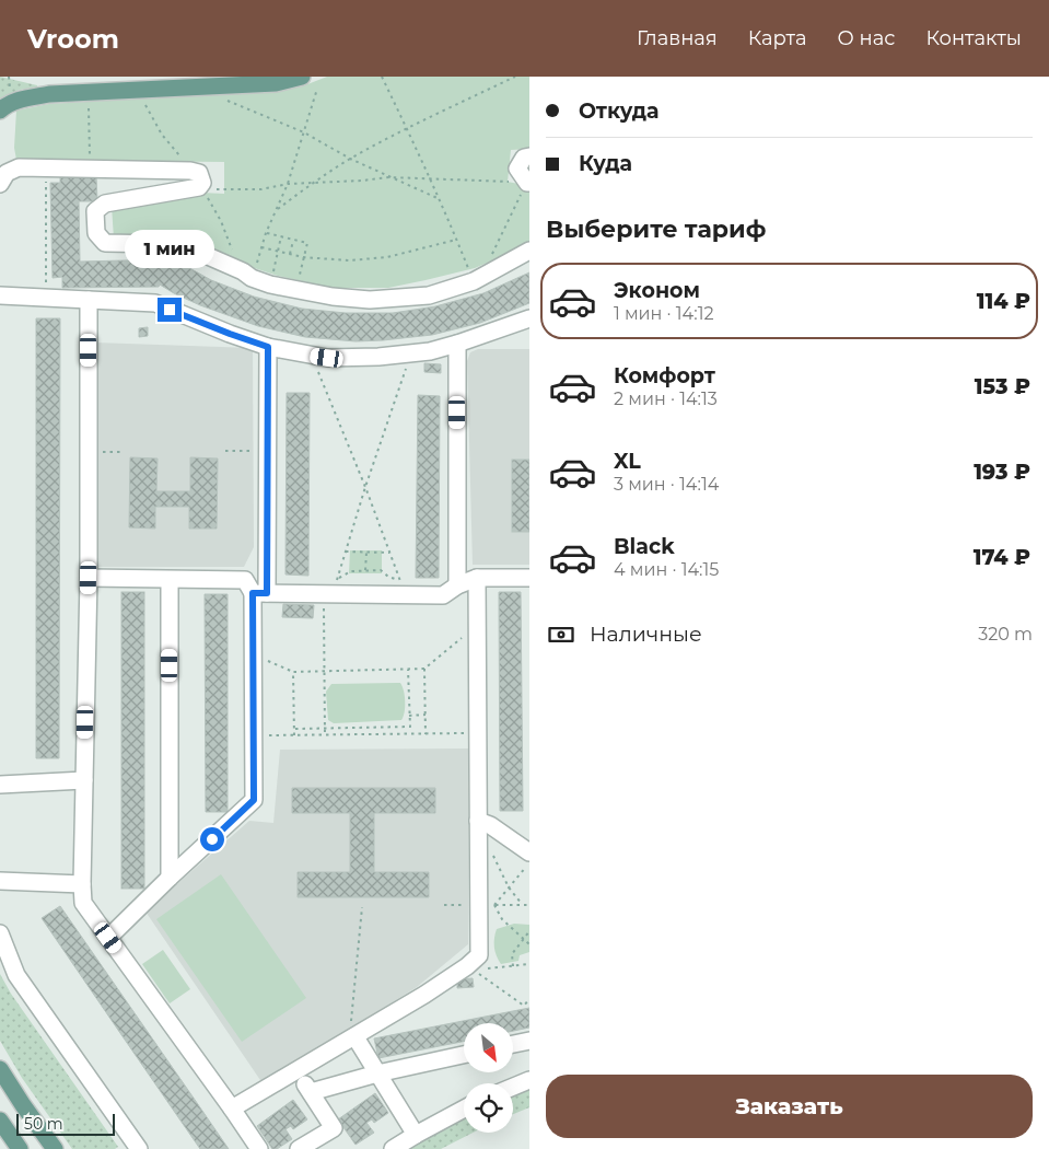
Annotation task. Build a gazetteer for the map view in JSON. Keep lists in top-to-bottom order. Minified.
{"scale_bar":"50 m","north":"bottom right","page":{"header":"Vroom","nav":["Главная","Карта","О нас","Контакты"],"banner":["Откуда","Куда"],"heading":"Выберите тариф","bubble":"1 мин","list":[{"name":"Эконом","note":"1 мин · 14:12","value":"114 ₽"},{"name":"Комфорт","note":"2 мин · 14:13","value":"153 ₽"},{"name":"XL","note":"3 мин · 14:14","value":"193 ₽"},{"name":"Black","note":"4 мин · 14:15","value":"174 ₽"}],"pay":["Наличные","320 m"],"buttons":"Заказать","scale":"50 m"}}
